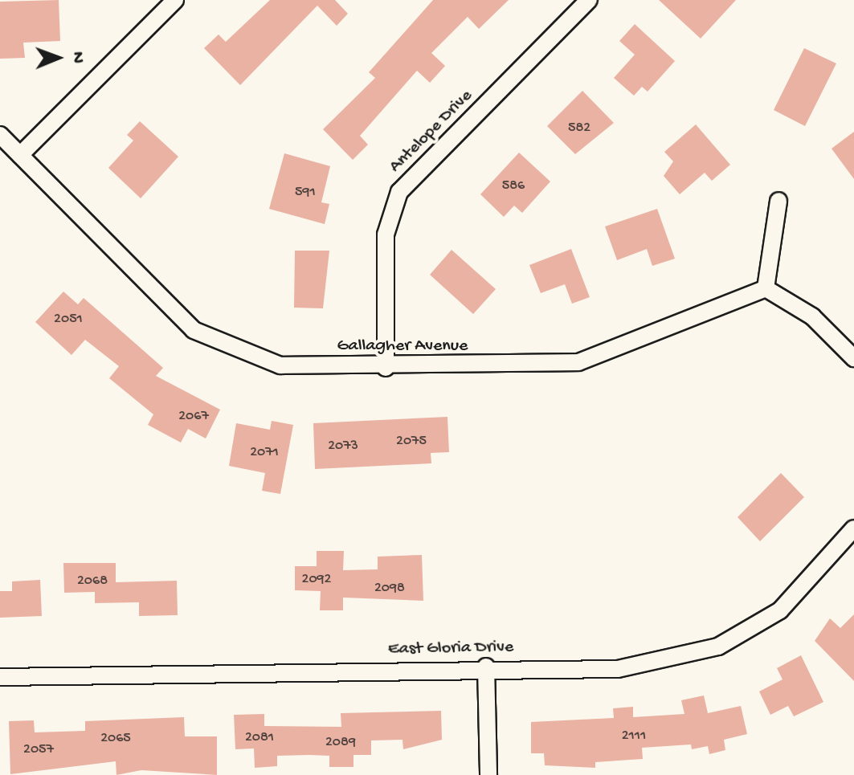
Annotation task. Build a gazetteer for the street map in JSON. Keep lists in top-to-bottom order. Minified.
{"streets":{"street":["Antelope Drive","Gallagher Avenue","East Gloria Drive"]},"crossings":[["Antelope Drive","Gallagher Avenue"]],"house_numbers":["582","586","591","2051","2067","2075","2073","2071","2092","2068","2098","2111","2081","2065","2089","2057"],"north":"right"}
